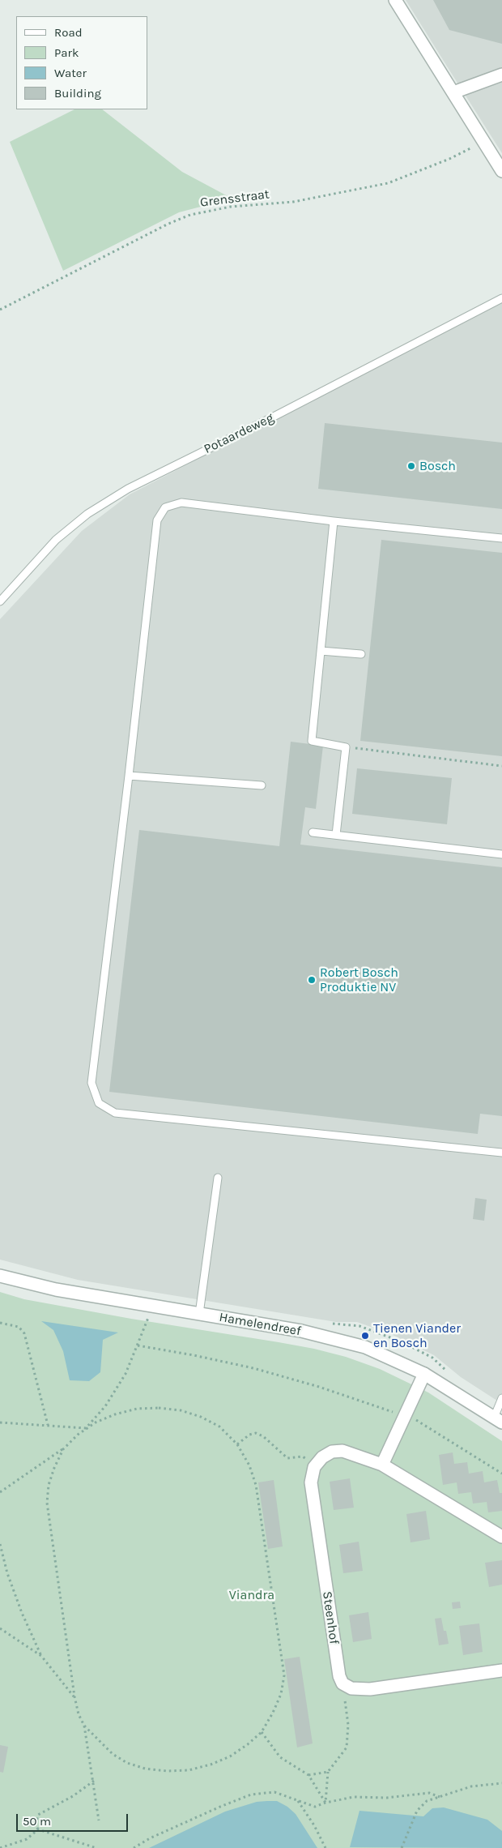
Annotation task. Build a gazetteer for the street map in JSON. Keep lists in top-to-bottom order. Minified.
{"streets":{"street":["Hamelendreef","Steenhof"],"lane":["Potaardeweg"],"path":["Grensstraat"]},"parks":["Viandra"],"places":["Bosch","Robert Bosch Produktie NV","Tienen Viander en Bosch"],"legend":["Road","Park","Water","Building"],"scale_bar":"50 m"}
